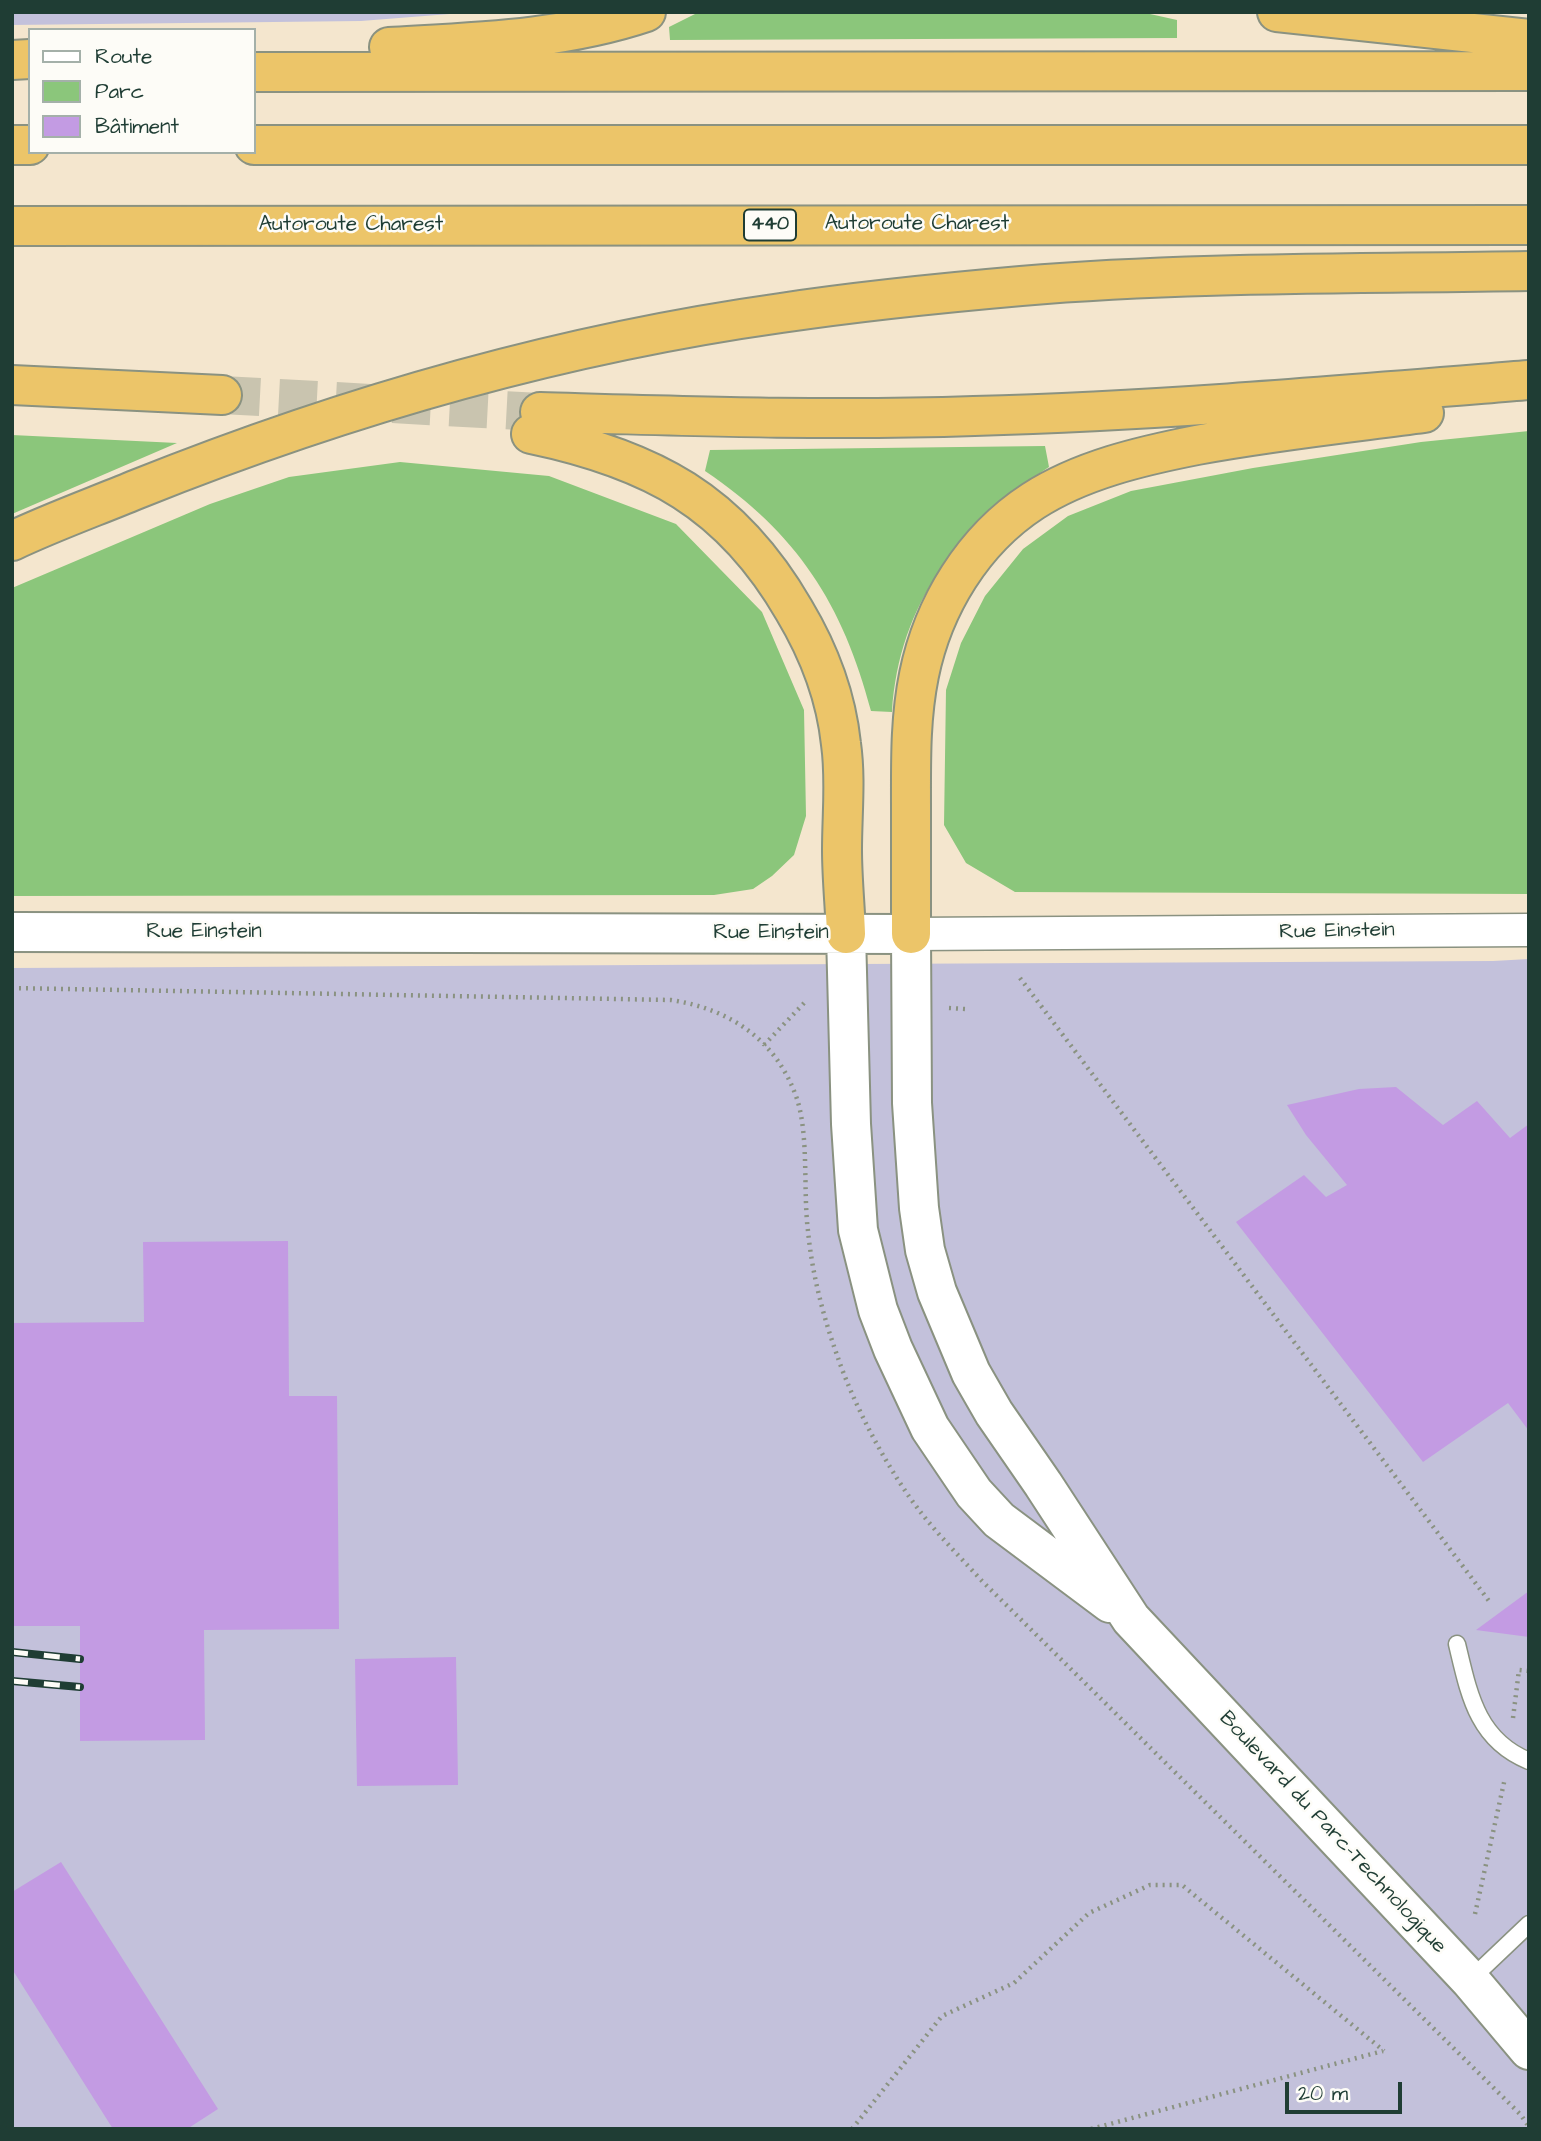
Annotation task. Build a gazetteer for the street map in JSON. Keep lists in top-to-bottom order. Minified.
{"streets":{"highway":["440","Autoroute Charest"],"street":["Rue Einstein","Boulevard du Parc-Technologique"]},"crossings":[["Rue Einstein","Boulevard du Parc-Technologique"]],"legend":["Route","Parc","Bâtiment"],"scale_bar":"20 m"}
